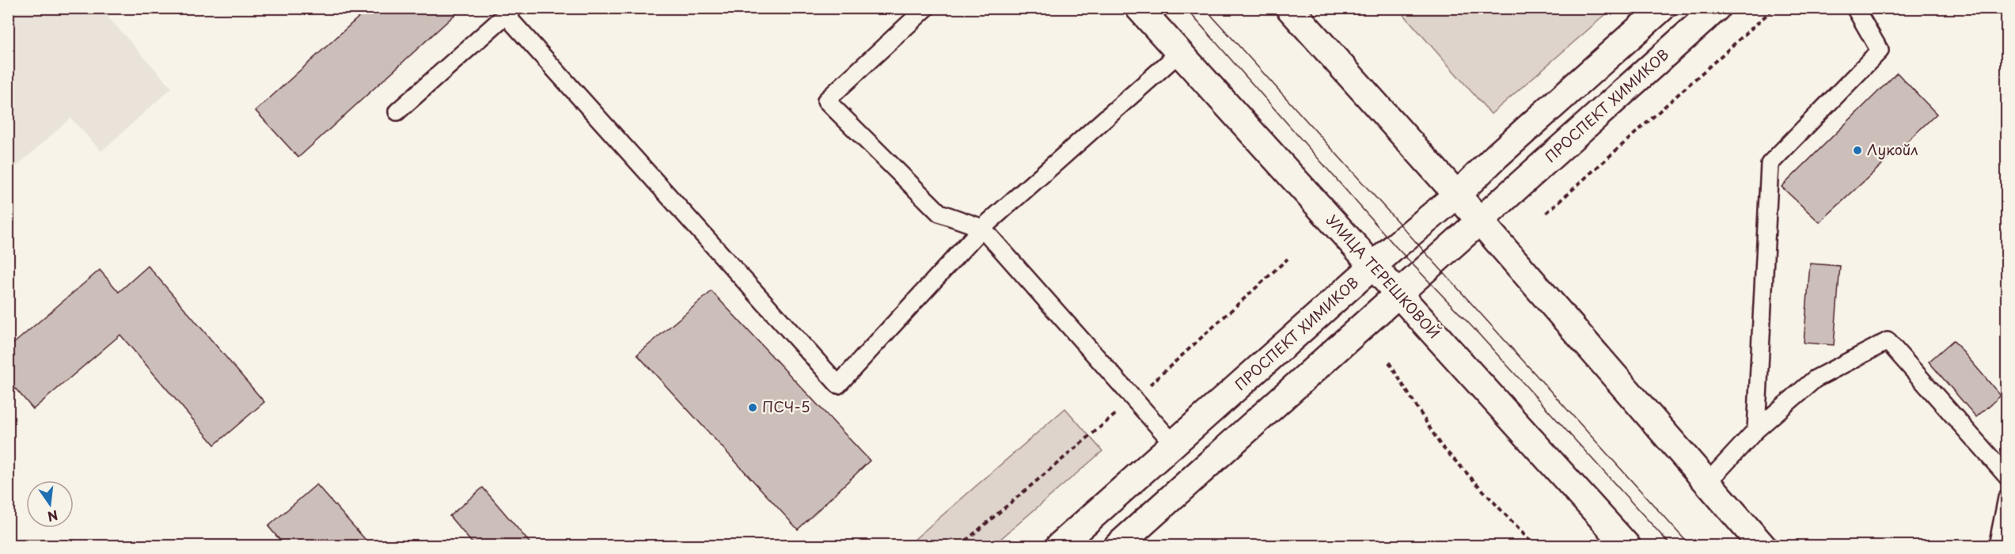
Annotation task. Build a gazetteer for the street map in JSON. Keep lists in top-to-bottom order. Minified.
{"streets":{"main road":["ПРОСПЕКТ ХИМИКОВ","УЛИЦА ТЕРЕШКОВОЙ"]},"crossings":[["ПРОСПЕКТ ХИМИКОВ","УЛИЦА ТЕРЕШКОВОЙ"]],"places":["Лукойл","ПСЧ-5"],"north":"bottom"}
